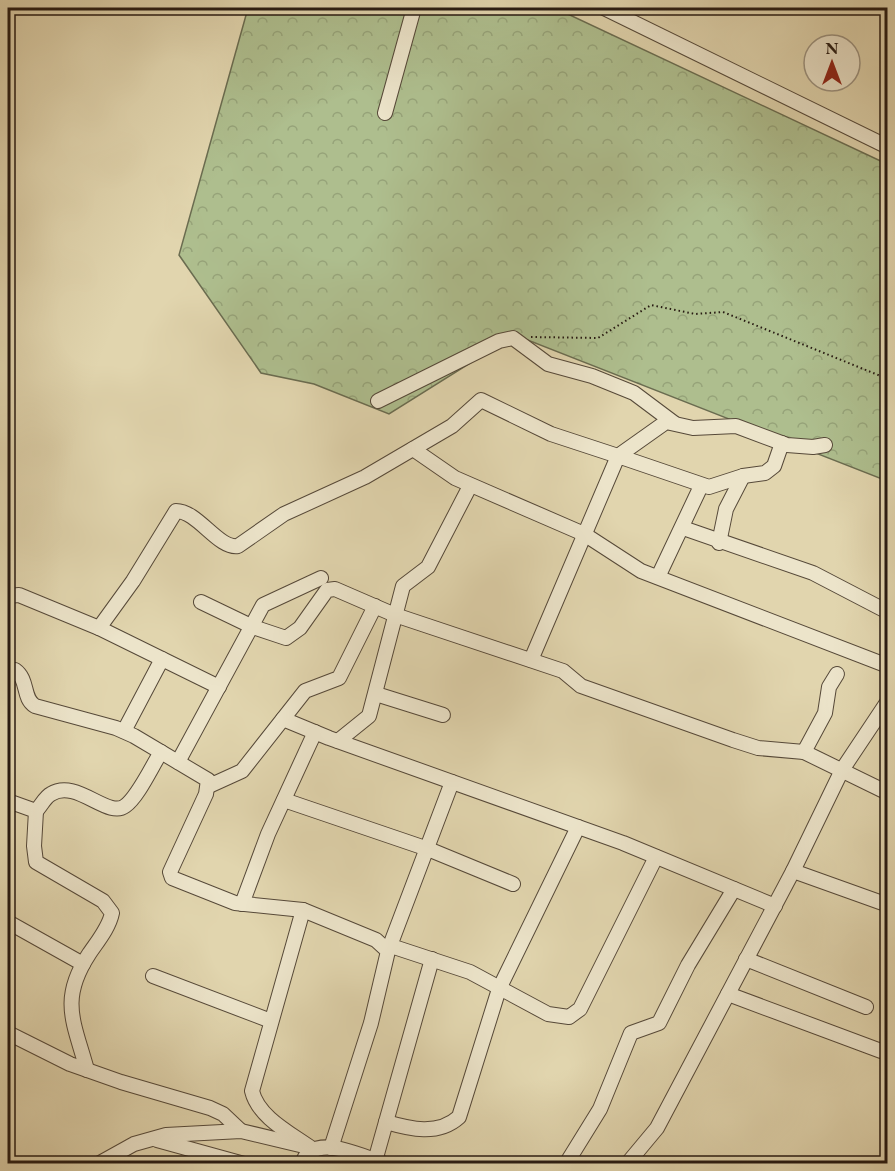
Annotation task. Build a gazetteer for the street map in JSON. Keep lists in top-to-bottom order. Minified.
{"north":"top"}
